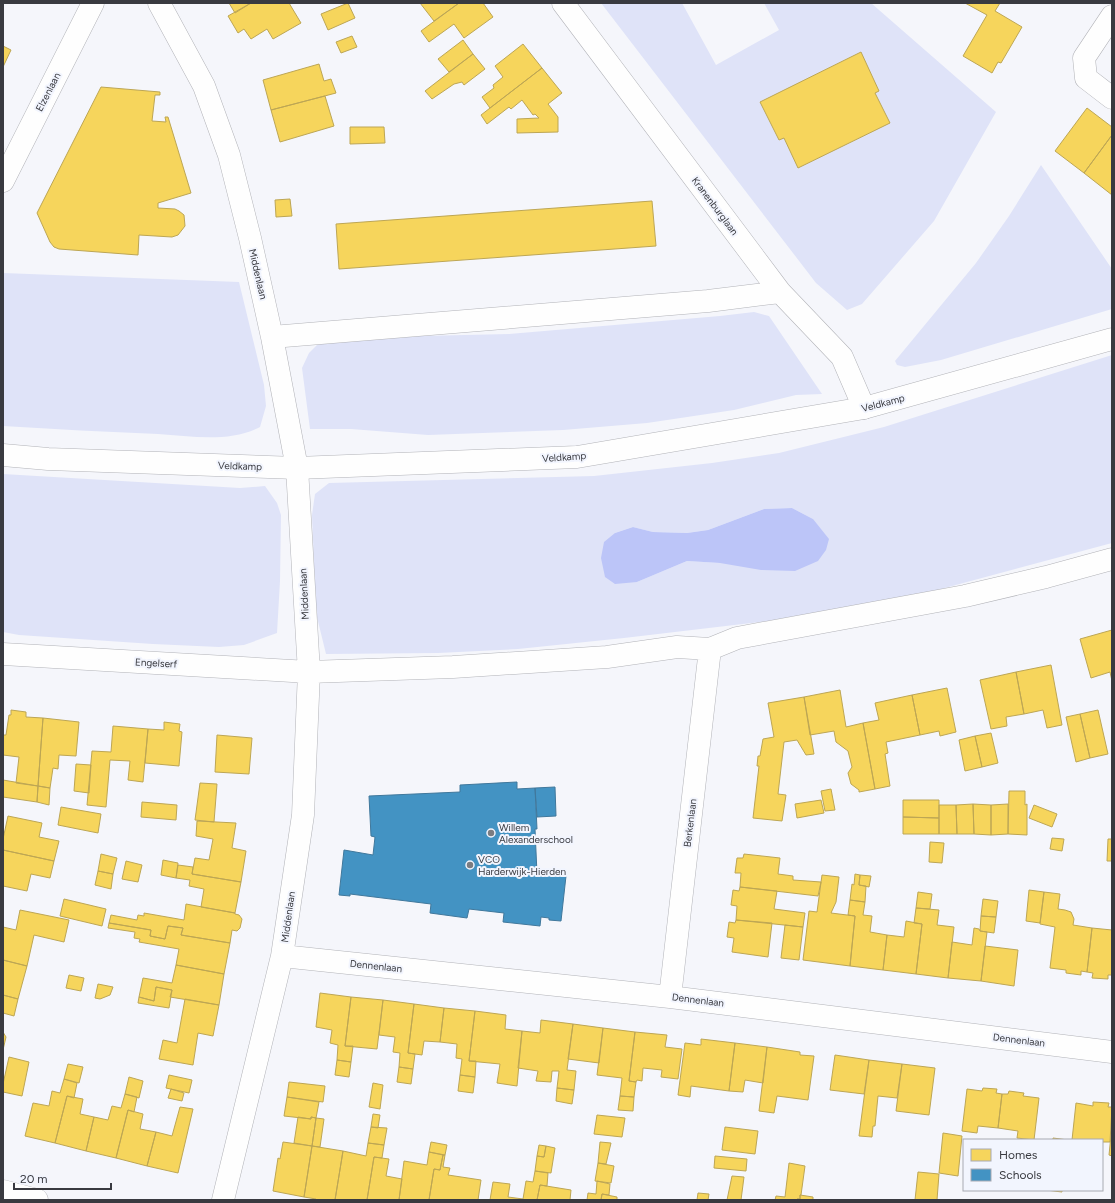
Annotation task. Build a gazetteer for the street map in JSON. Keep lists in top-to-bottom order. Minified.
{"streets":{"street":["Elzenlaan","Kranenburglaan","Middenlaan","Veldkamp","Engelserf","Berkenlaan","Dennenlaan"]},"crossings":[["Kranenburglaan","Veldkamp"],["Middenlaan","Veldkamp"],["Middenlaan","Engelserf"],["Middenlaan","Dennenlaan"],["Berkenlaan","Dennenlaan"]],"places":["Willem Alexanderschool","VCO Harderwijk-Hierden"],"legend":["Homes","Schools"],"scale_bar":"20 m"}
